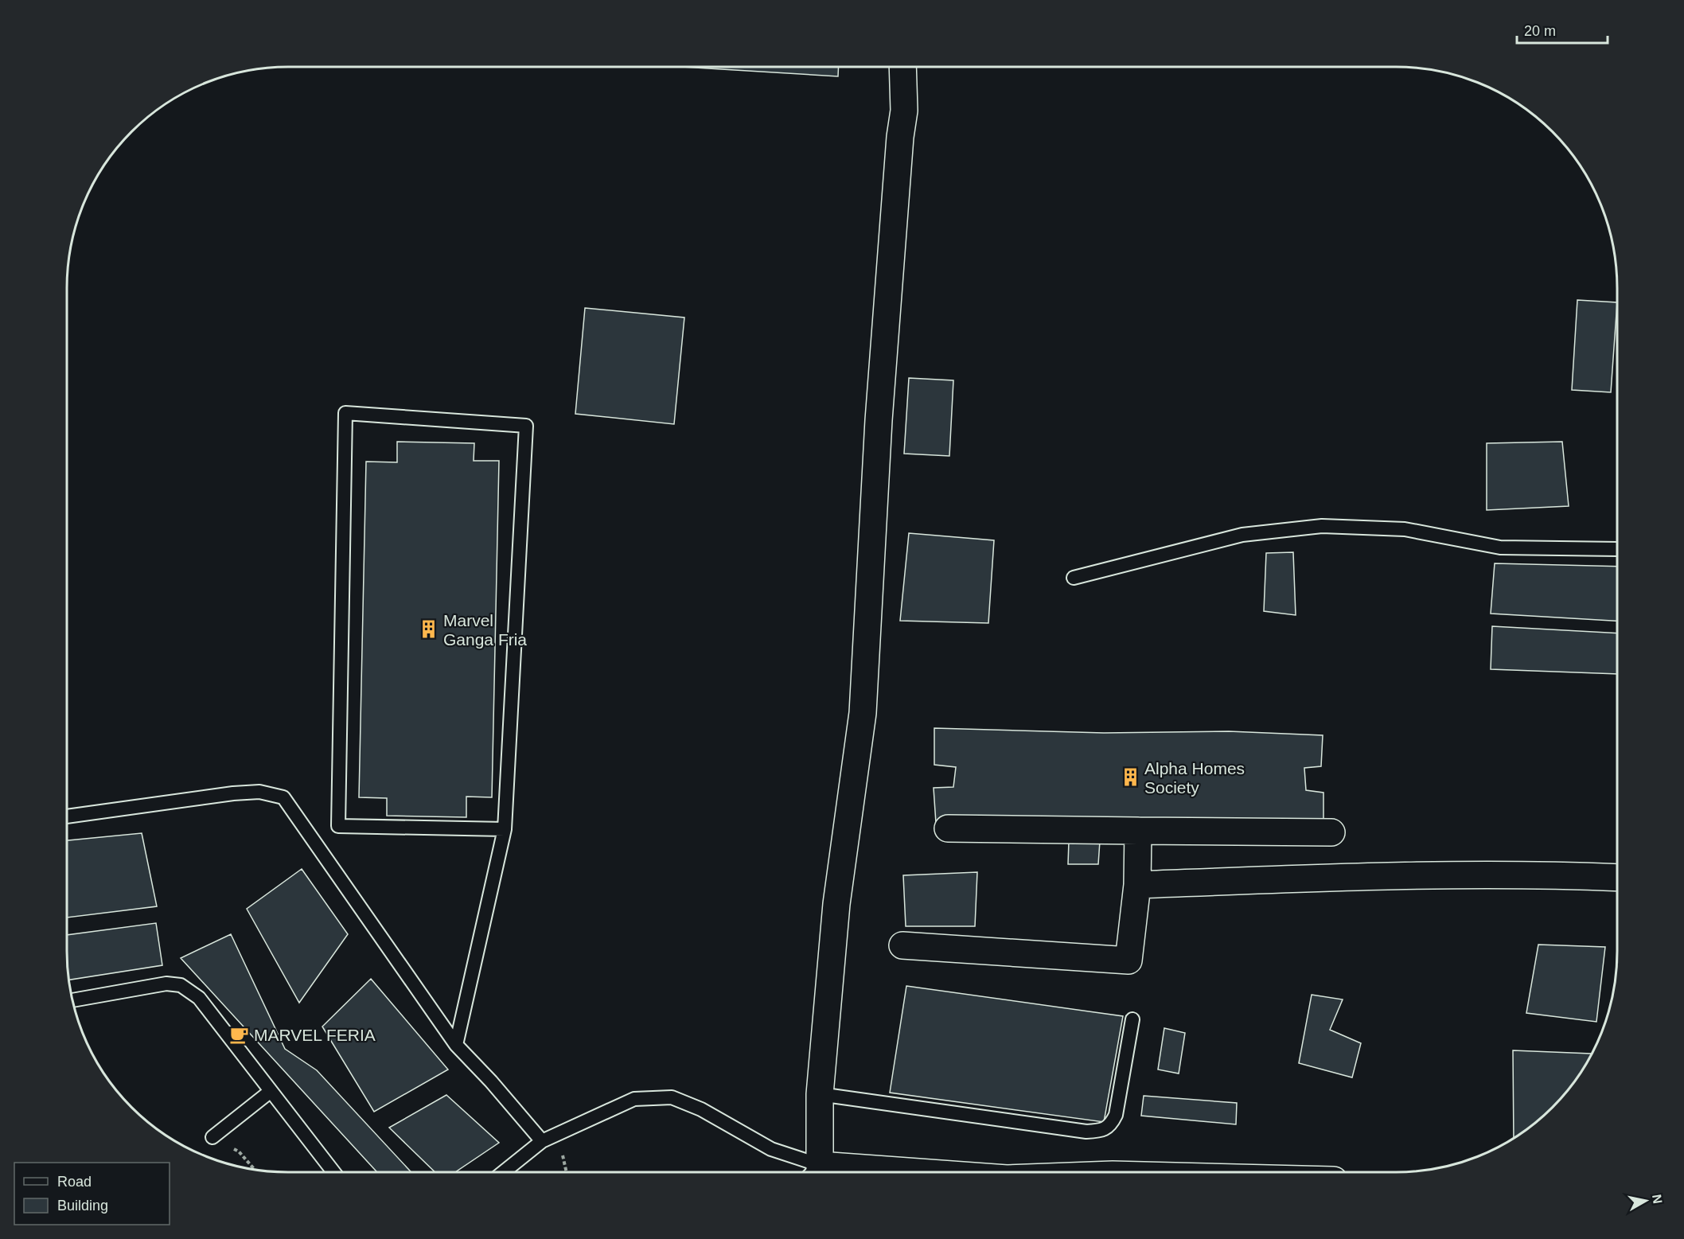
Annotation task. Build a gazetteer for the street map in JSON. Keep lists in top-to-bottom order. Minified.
{"places":{"building":["Marvel Ganga Fria","Alpha Homes Society"],"cafe":["MARVEL FERIA"]},"legend":["Road","Building"],"scale_bar":"20 m","north":"right"}
